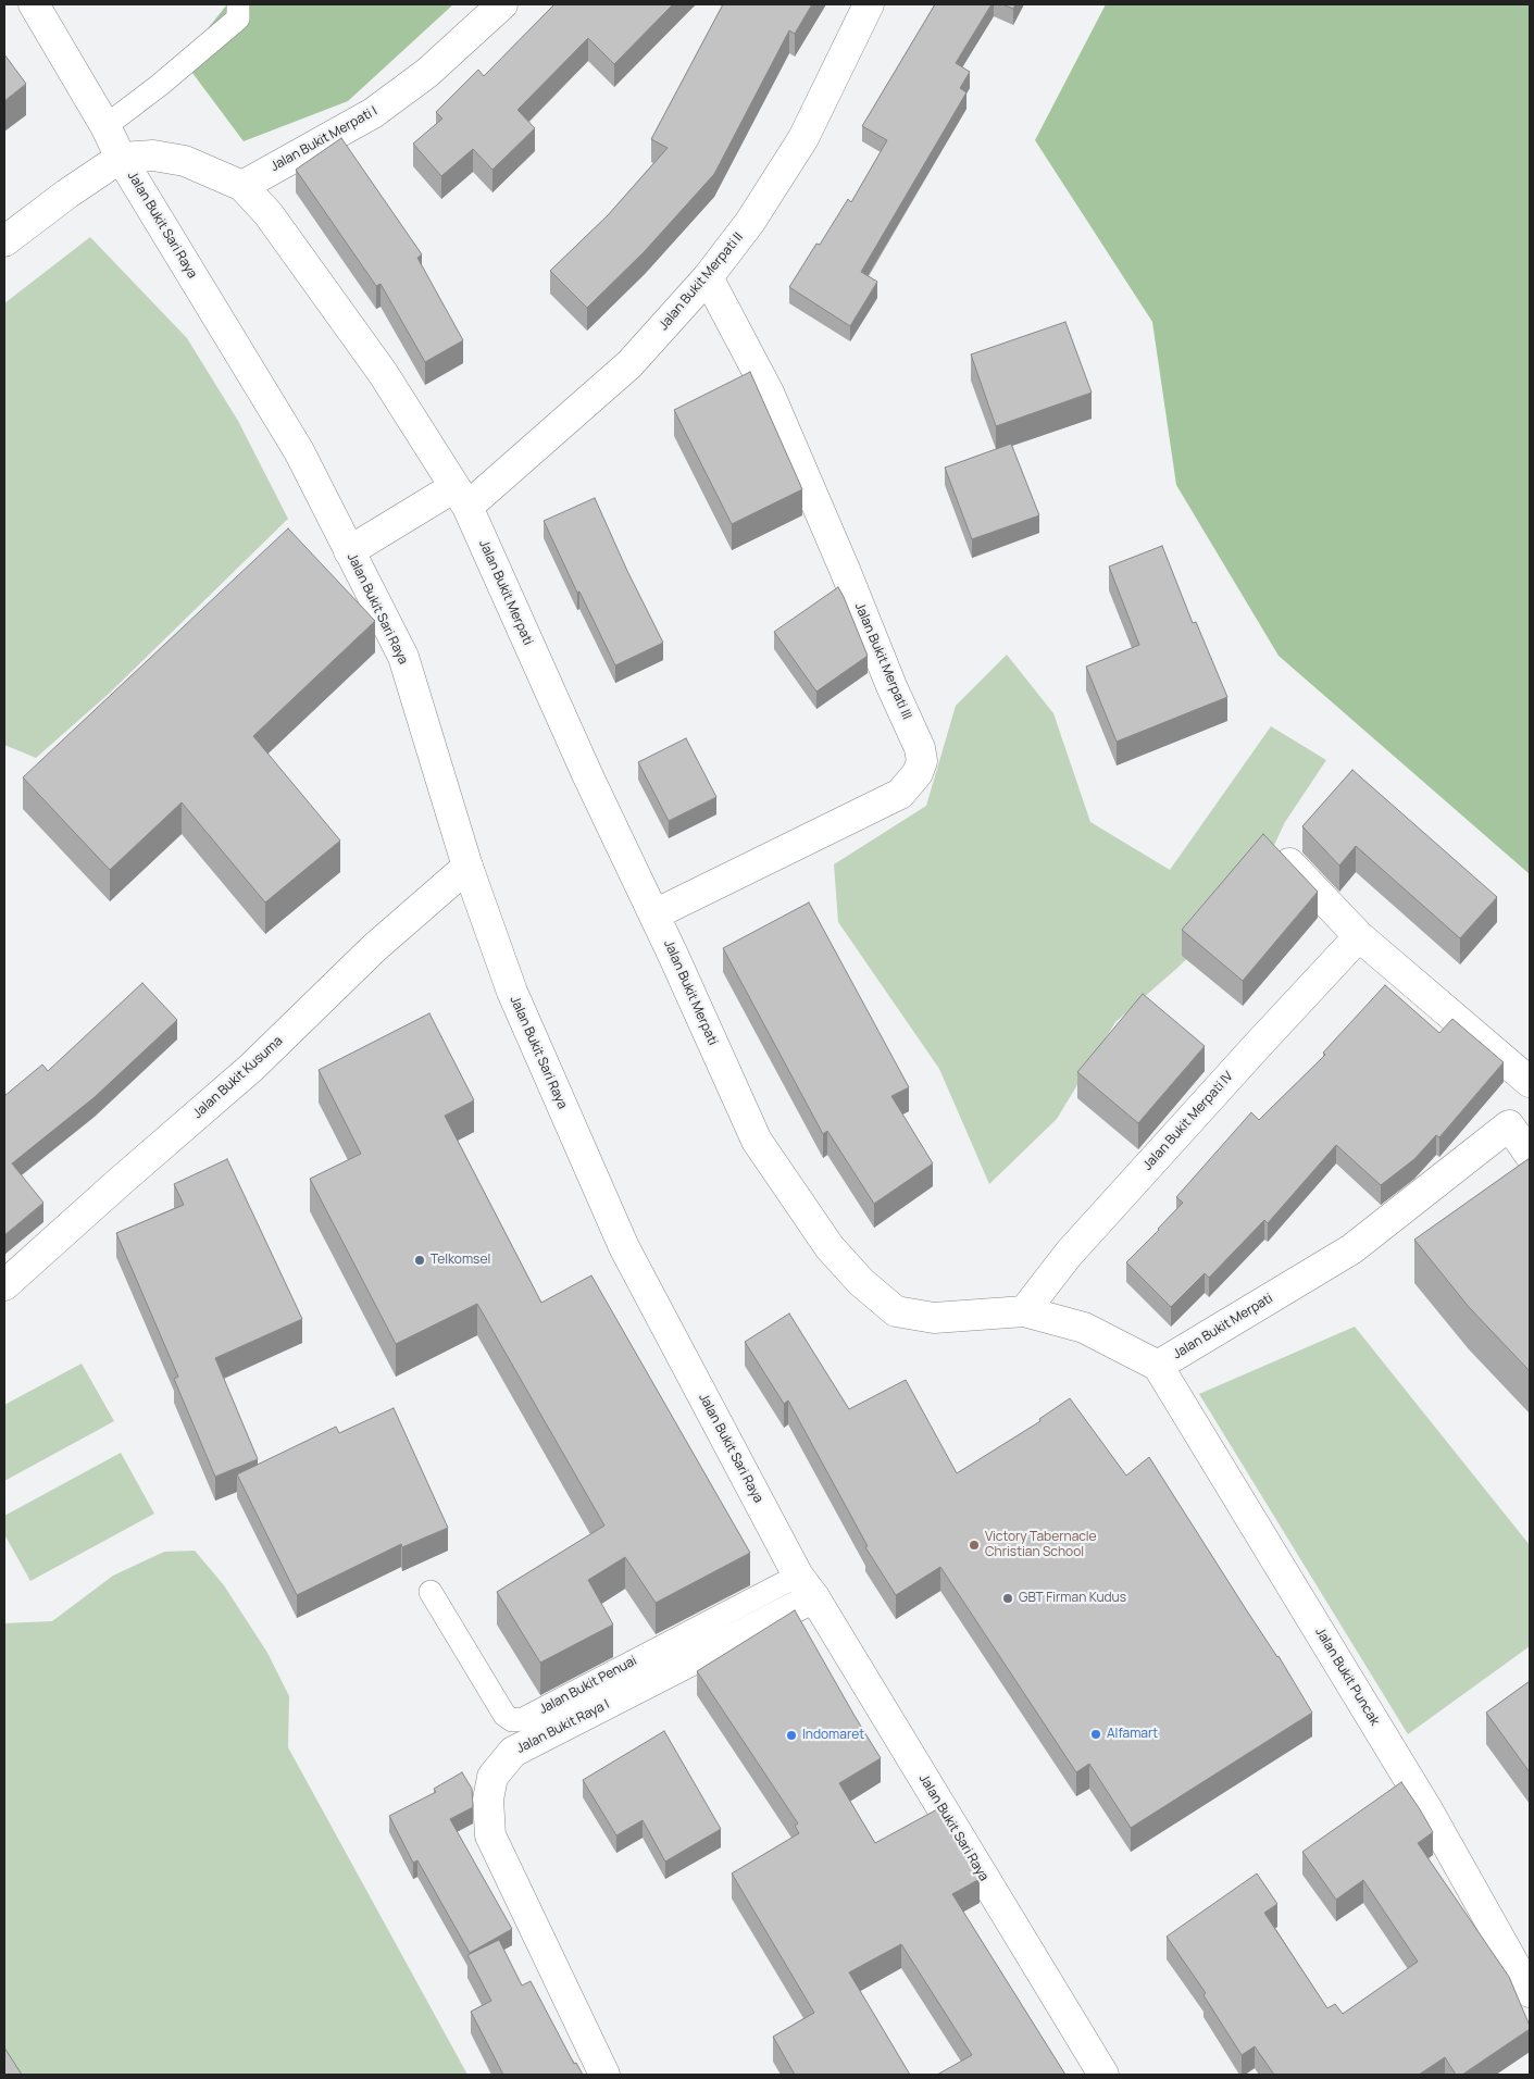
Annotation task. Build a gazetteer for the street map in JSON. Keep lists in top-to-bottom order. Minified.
{"streets":{"street":["Jalan Bukit Merpati I","Jalan Bukit Sari Raya","Jalan Bukit Merpati II","Jalan Bukit Merpati","Jalan Bukit Merpati III","Jalan Bukit Kusuma","Jalan Bukit Merpati IV","Jalan Bukit Puncak","Jalan Bukit Raya I"],"lane":["Jalan Bukit Penuai"]},"crossings":[["Jalan Bukit Merpati I","Jalan Bukit Merpati"],["Jalan Bukit Sari Raya","Jalan Bukit Merpati II"],["Jalan Bukit Sari Raya","Jalan Bukit Merpati"],["Jalan Bukit Sari Raya","Jalan Bukit Kusuma"],["Jalan Bukit Sari Raya","Jalan Bukit Penuai"],["Jalan Bukit Sari Raya","Jalan Bukit Raya I"],["Jalan Bukit Merpati II","Jalan Bukit Merpati"],["Jalan Bukit Merpati II","Jalan Bukit Merpati III"],["Jalan Bukit Merpati","Jalan Bukit Merpati III"],["Jalan Bukit Merpati","Jalan Bukit Merpati IV"],["Jalan Bukit Merpati","Jalan Bukit Puncak"],["Jalan Bukit Penuai","Jalan Bukit Raya I"]],"places":["Telkomsel","Victory Tabernacle Christian School","GBT Firman Kudus","Alfamart","Indomaret"]}
